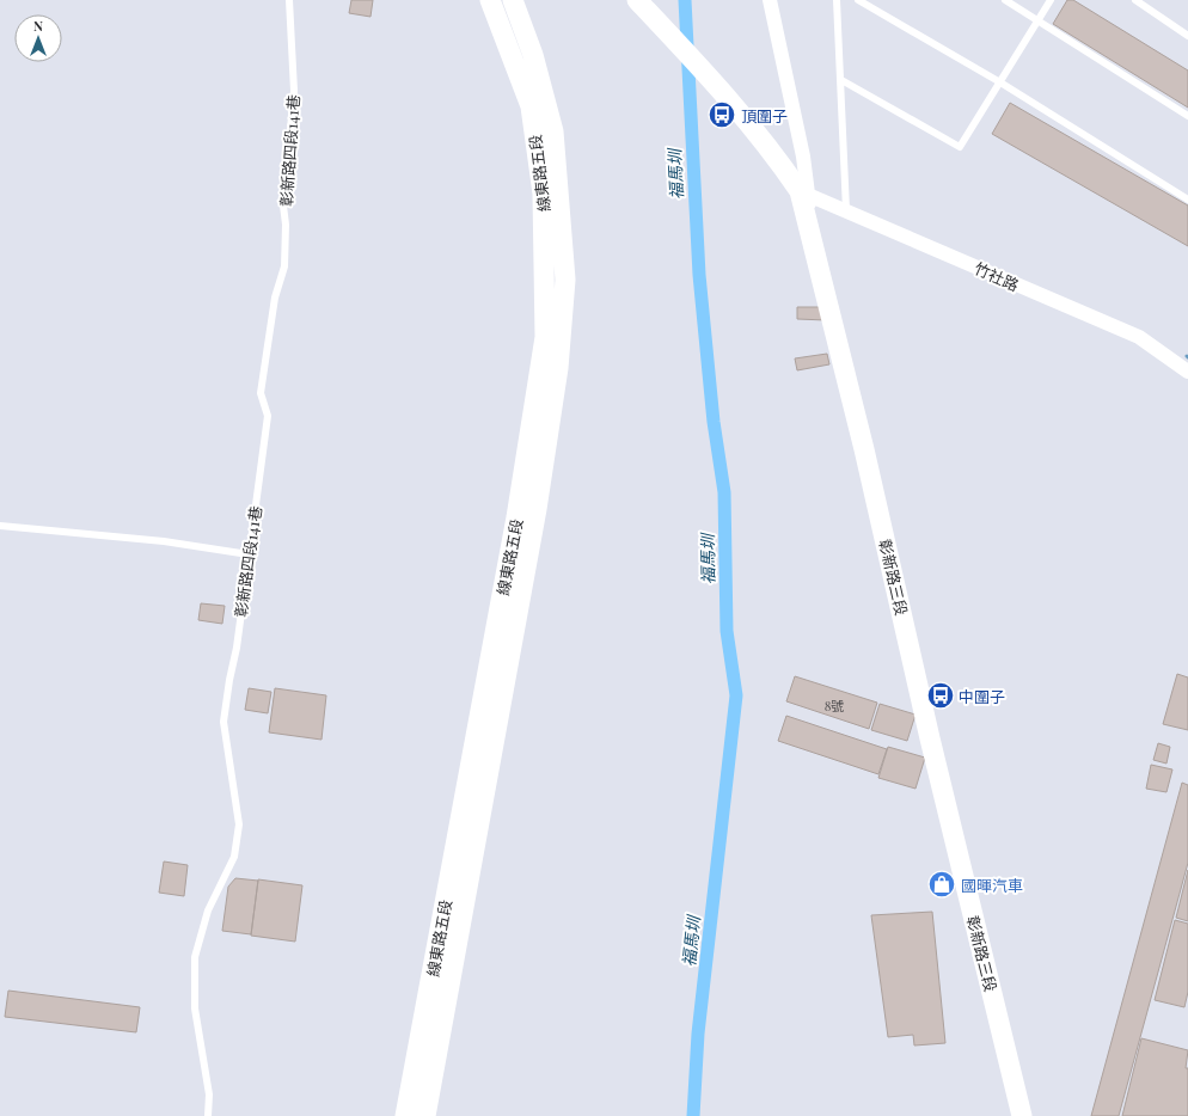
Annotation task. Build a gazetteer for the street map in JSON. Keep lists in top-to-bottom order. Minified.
{"streets":{"main road":["線東路五段","彰新路三段"],"street":["竹社路"],"lane":["彰新路四段141巷"]},"crossings":[["竹社路","彰新路三段"]],"water":["福馬圳"],"places":{"bus stop":["頂圍子","中圍子"],"shop":["國暉汽車"]},"house_numbers":["8號"],"north":"top"}
